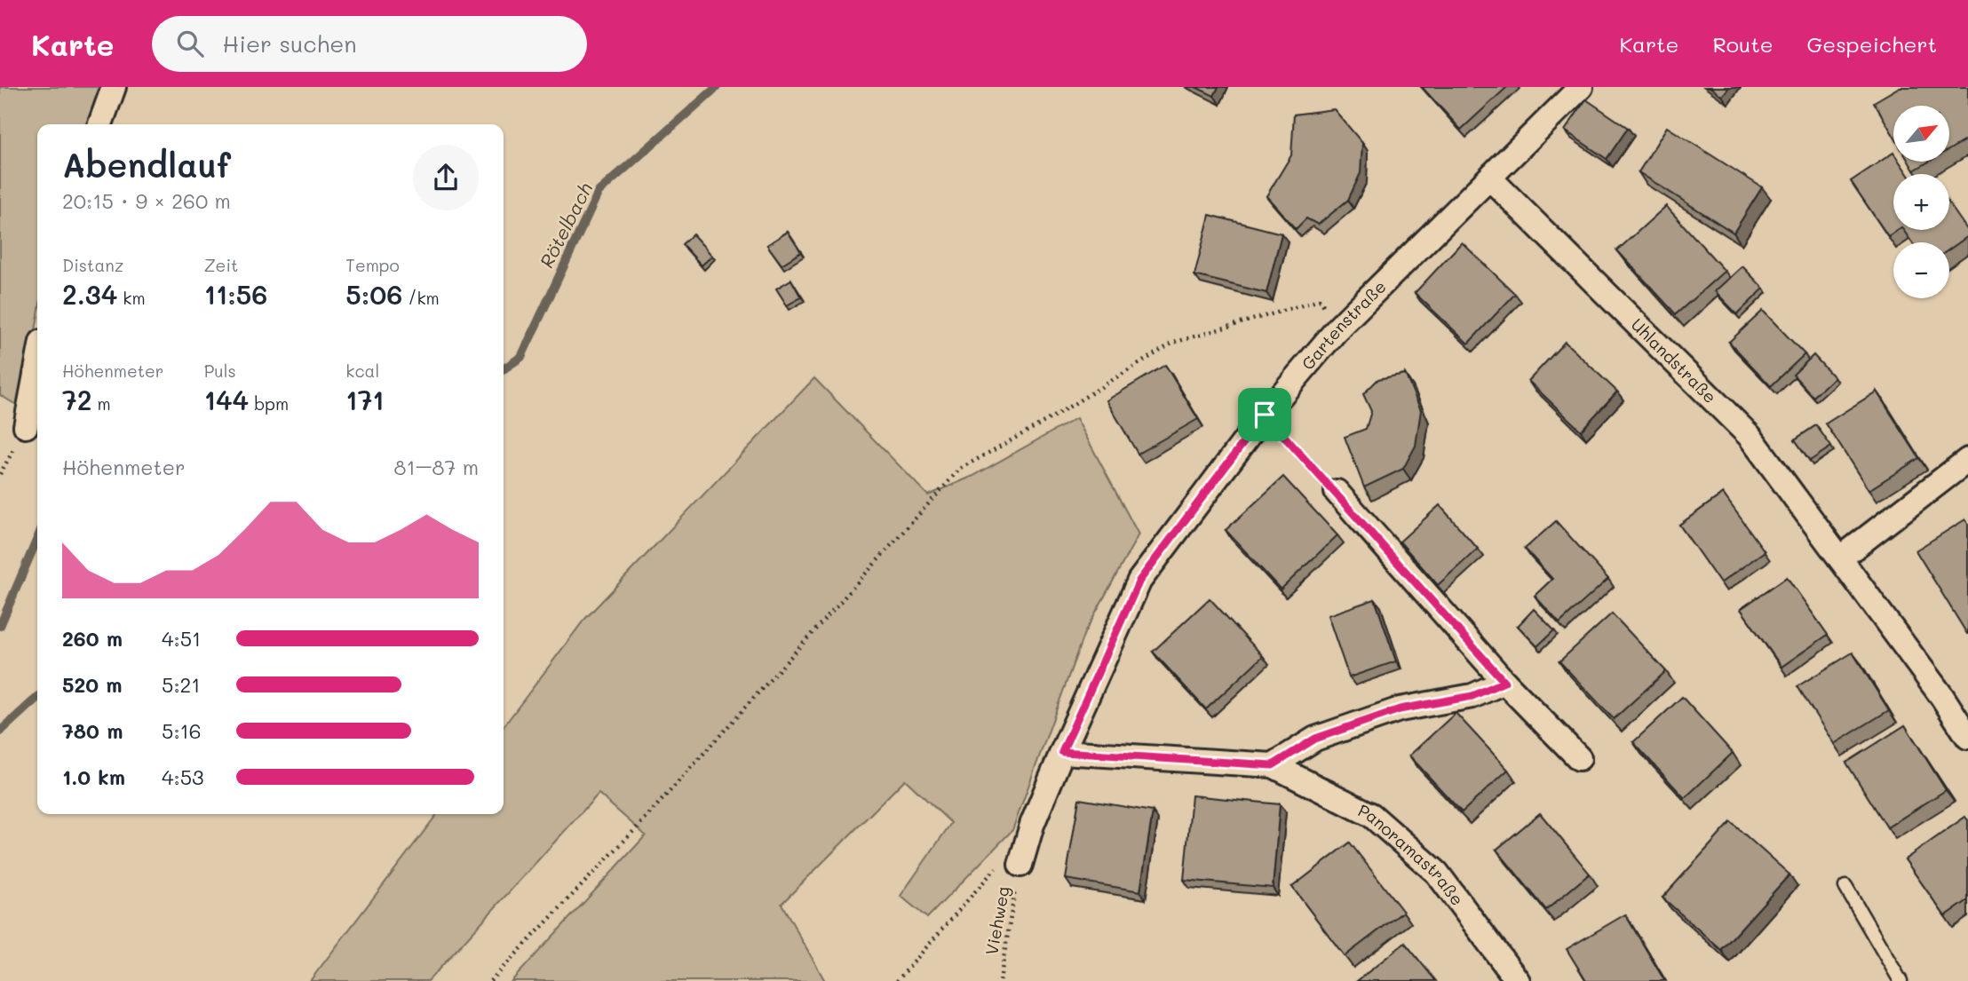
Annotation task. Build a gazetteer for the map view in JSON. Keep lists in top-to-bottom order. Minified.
{"streets":{"street":["Gartenstraße","Uhlandstraße","Panoramastraße"],"path":["Viehweg"]},"crossings":[["Gartenstraße","Uhlandstraße"],["Gartenstraße","Panoramastraße"],["Gartenstraße","Viehweg"]],"water":["Rötelbach"],"north":"top right","page":{"header":"Karte","search":"Hier suchen","nav":["Karte","Route","Gespeichert"],"map_buttons":["+","−"],"heading":["Abendlauf","20:15 · 9 × 260 m"],"stats":[["Distanz","2.34 km"],["Zeit","11:56"],["Tempo","5:06 /km"],["Höhenmeter","72 m"],["Puls","144 bpm"],["kcal","171"]],"chart":["Höhenmeter","81–87 m"],"list":[{"name":"260 m","note":"4:51"},{"name":"520 m","note":"5:21"},{"name":"780 m","note":"5:16"},{"name":"1.0 km","note":"4:53"}]}}
